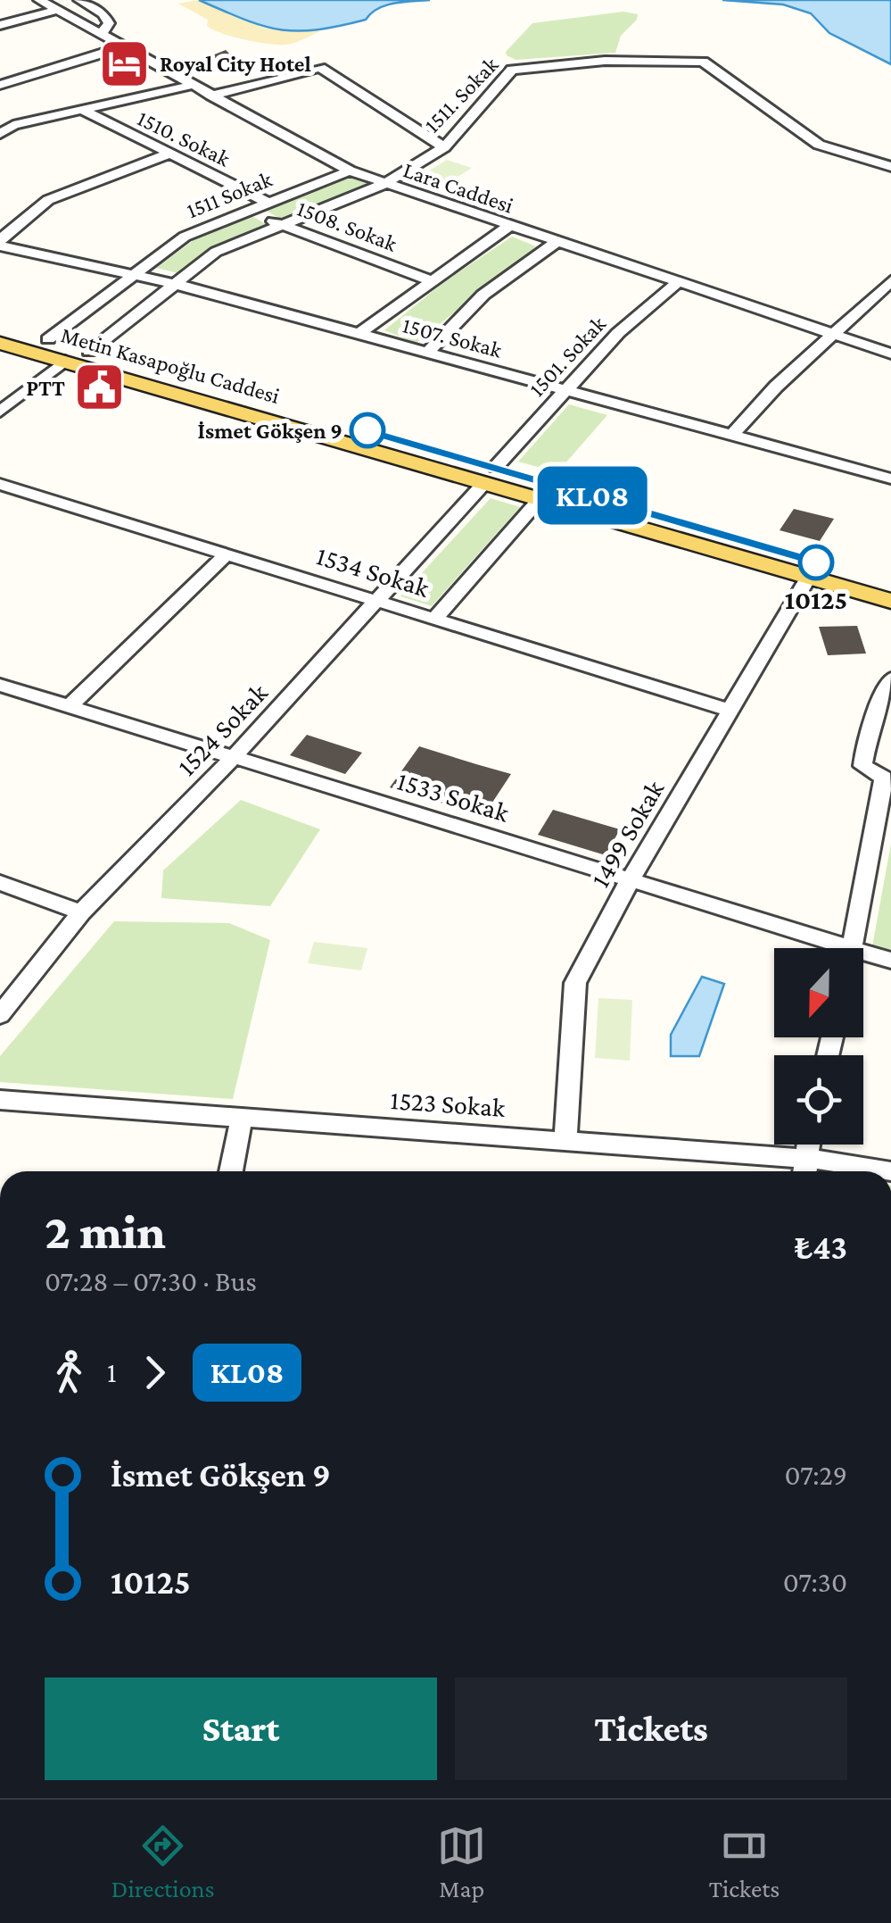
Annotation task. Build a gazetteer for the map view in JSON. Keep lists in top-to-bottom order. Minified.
{"streets":{"main road":["Metin Kasapoğlu Caddesi"],"street":["1511. Sokak","1510. Sokak","Lara Caddesi","1511 Sokak","1508. Sokak","1507. Sokak","1501. Sokak","1534 Sokak","1524 Sokak","1533 Sokak","1499 Sokak","1523 Sokak"]},"crossings":[["1511. Sokak","Lara Caddesi"],["1511. Sokak","1508. Sokak"],["1511. Sokak","1507. Sokak"],["1511. Sokak","Metin Kasapoğlu Caddesi"],["1510. Sokak","1511 Sokak"],["Lara Caddesi","1511 Sokak"],["Lara Caddesi","1501. Sokak"],["1511 Sokak","1508. Sokak"],["1511 Sokak","1507. Sokak"],["1511 Sokak","Metin Kasapoğlu Caddesi"],["1507. Sokak","1501. Sokak"],["1501. Sokak","Metin Kasapoğlu Caddesi"],["1501. Sokak","1524 Sokak"],["Metin Kasapoğlu Caddesi","1524 Sokak"],["Metin Kasapoğlu Caddesi","1499 Sokak"],["1534 Sokak","1524 Sokak"],["1534 Sokak","1499 Sokak"],["1524 Sokak","1533 Sokak"],["1533 Sokak","1499 Sokak"],["1499 Sokak","1523 Sokak"]],"places":{"hotel":["Royal City Hotel"],"public building":["PTT"],"other":["İsmet Gökşen 9","10125"]},"lines":["bus line KL08"],"north":"bottom","page":{"on_map":"KL08","heading":["2 min","07:28 – 07:30 · Bus","₺43"],"legs":["1","KL08"],"list":[{"name":"İsmet Gökşen 9","value":"07:29"},{"name":"10125","value":"07:30"}],"buttons":["Start","Tickets"],"tabs":["Directions","Map","Tickets"]}}
